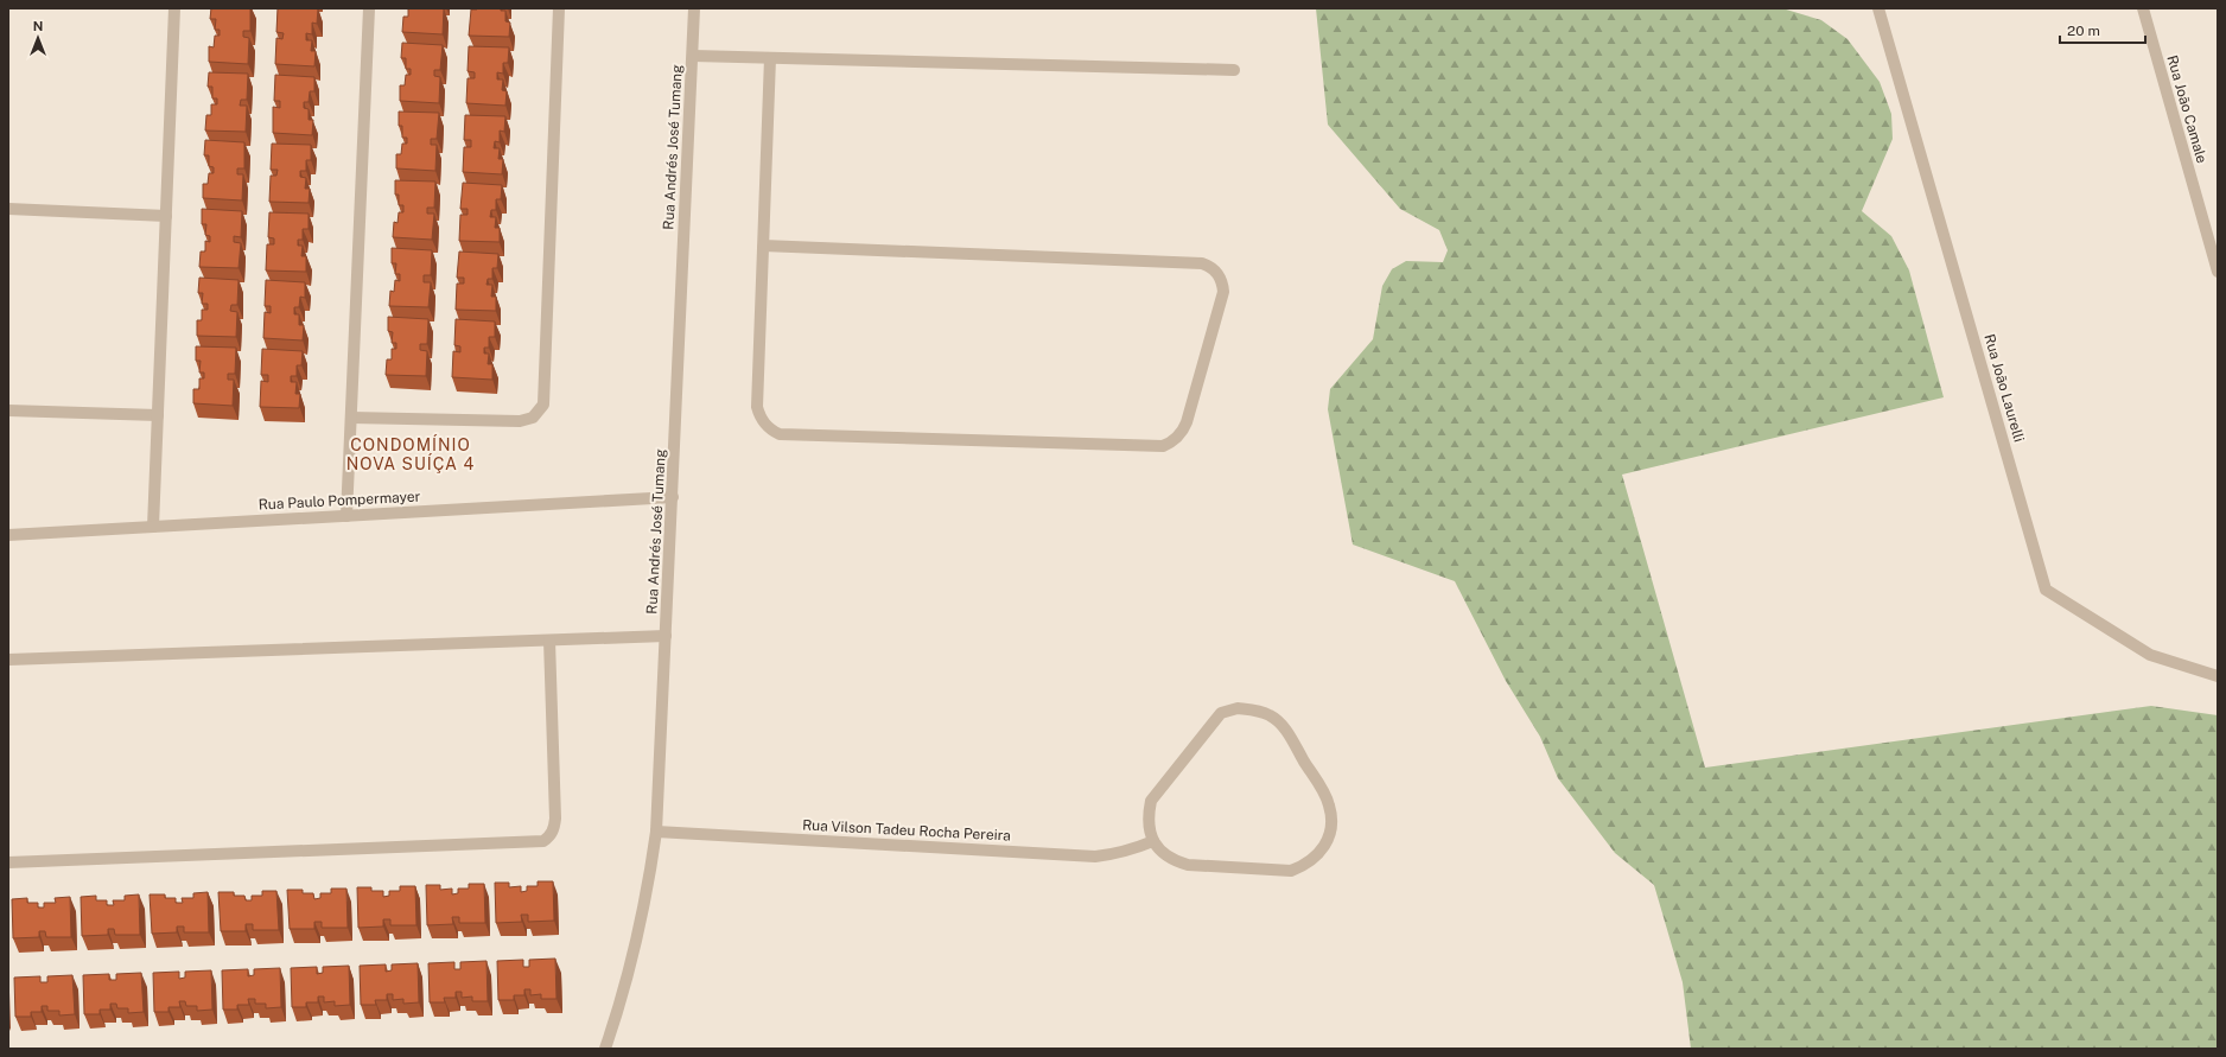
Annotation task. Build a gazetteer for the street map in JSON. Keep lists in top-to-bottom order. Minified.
{"streets":{"street":["Rua João Camale","Rua Andrés José Tumang","Rua João Laurelli","Rua Paulo Pompermayer","Rua Vilson Tadeu Rocha Pereira"]},"crossings":[["Rua Andrés José Tumang","Rua Paulo Pompermayer"],["Rua Andrés José Tumang","Rua Vilson Tadeu Rocha Pereira"]],"districts":["CONDOMÍNIO NOVA SUÍÇA 4"],"scale_bar":"20 m","north":"top"}
